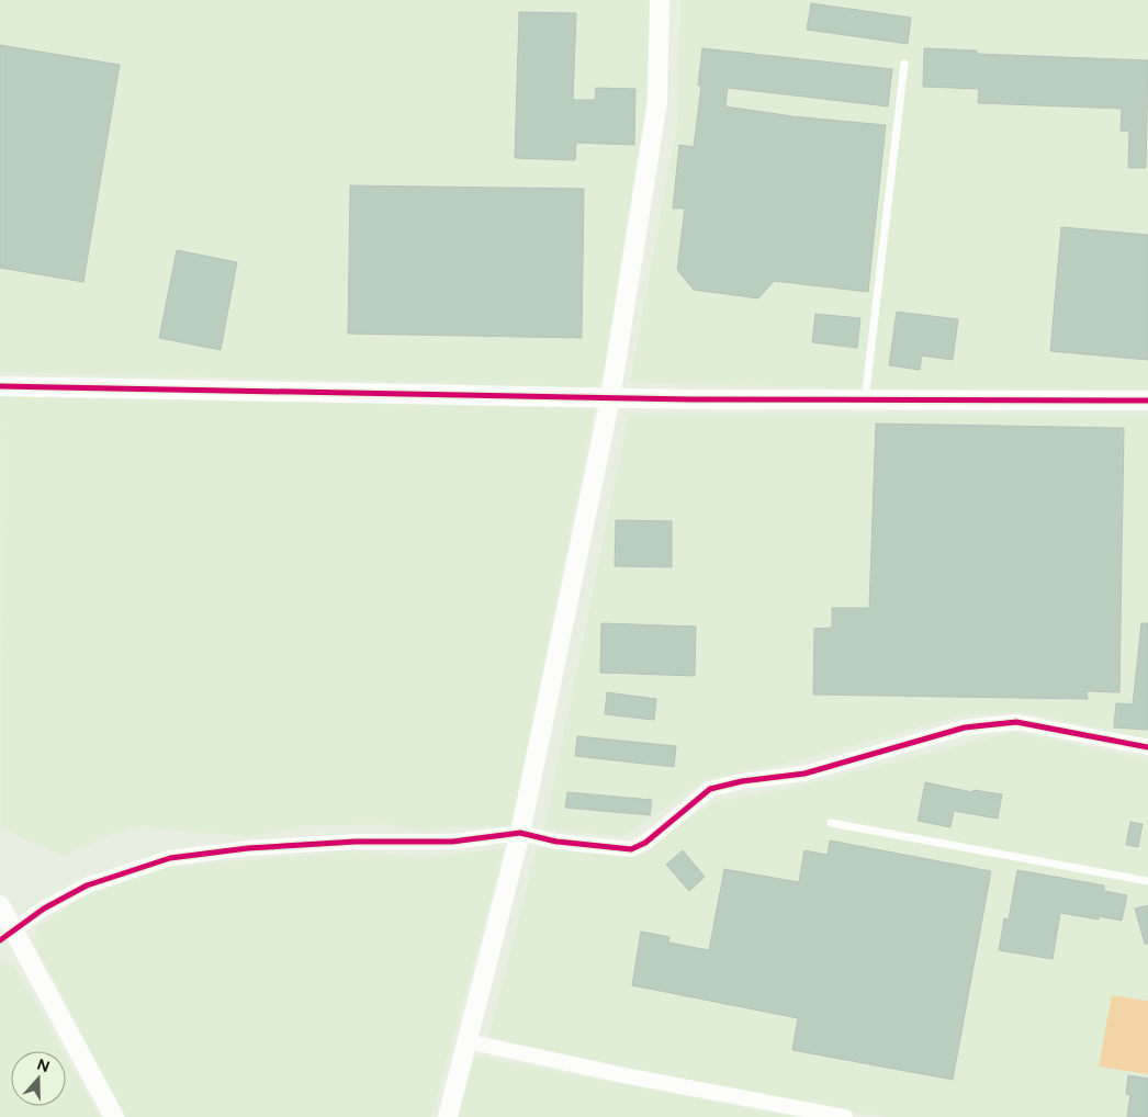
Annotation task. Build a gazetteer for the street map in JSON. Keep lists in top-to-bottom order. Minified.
{"north":"top"}
